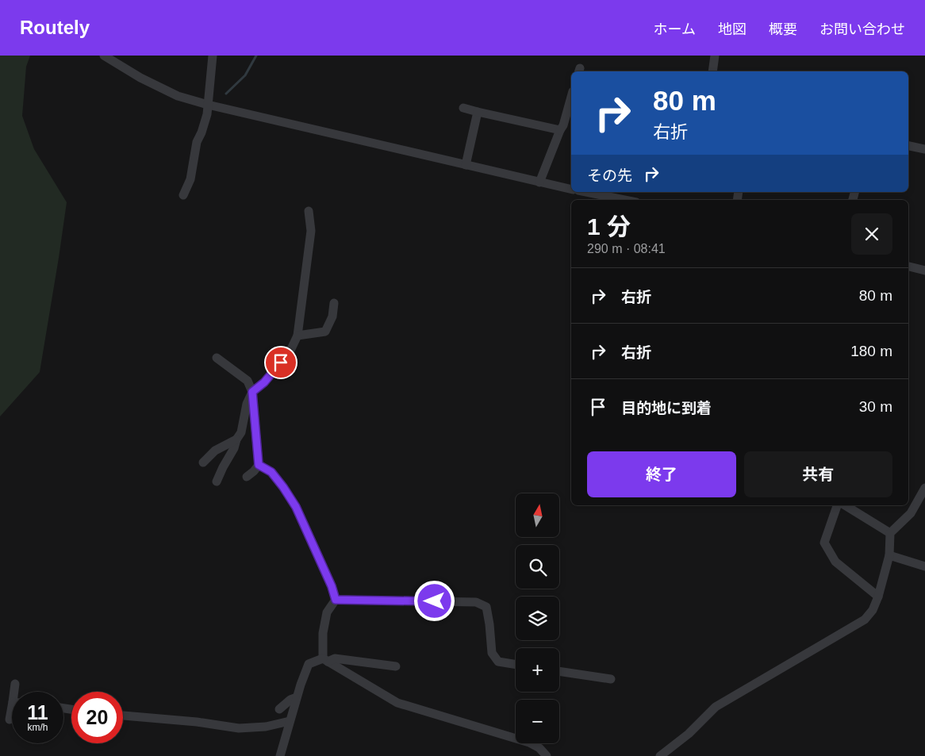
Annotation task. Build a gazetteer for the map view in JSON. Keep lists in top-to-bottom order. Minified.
{"north":"top","page":{"header":"Routely","nav":["ホーム","地図","概要","お問い合わせ"],"turn":["80 m","右折"],"then":"その先","heading":["1 分","290 m · 08:41"],"list":[{"name":"右折","value":"80 m"},{"name":"右折","value":"180 m"},{"name":"目的地に到着","value":"30 m"}],"buttons":["終了","共有"],"map_buttons":["+","−"],"speed":"11 km/h","limit":"20"}}
